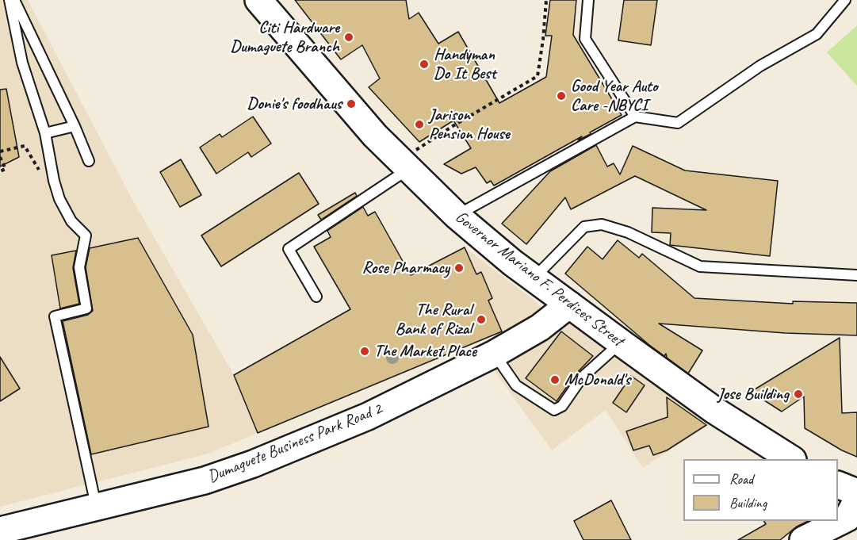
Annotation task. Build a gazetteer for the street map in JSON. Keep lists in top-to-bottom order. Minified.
{"streets":{"main road":["Governor Mariano F. Perdices Street","Dumaguete Business Park Road 2"]},"crossings":[["Governor Mariano F. Perdices Street","Dumaguete Business Park Road 2"]],"places":["Citi Hardware Dumaguete Branch","Handyman Do It Best","Good Year Auto Care -NBYCI","Donie's foodhaus","Jarison Pension House","Rose Pharmacy","The Rural Bank of Rizal","The Market Place","McDonald's","Jose Building"],"legend":["Road","Building"]}
